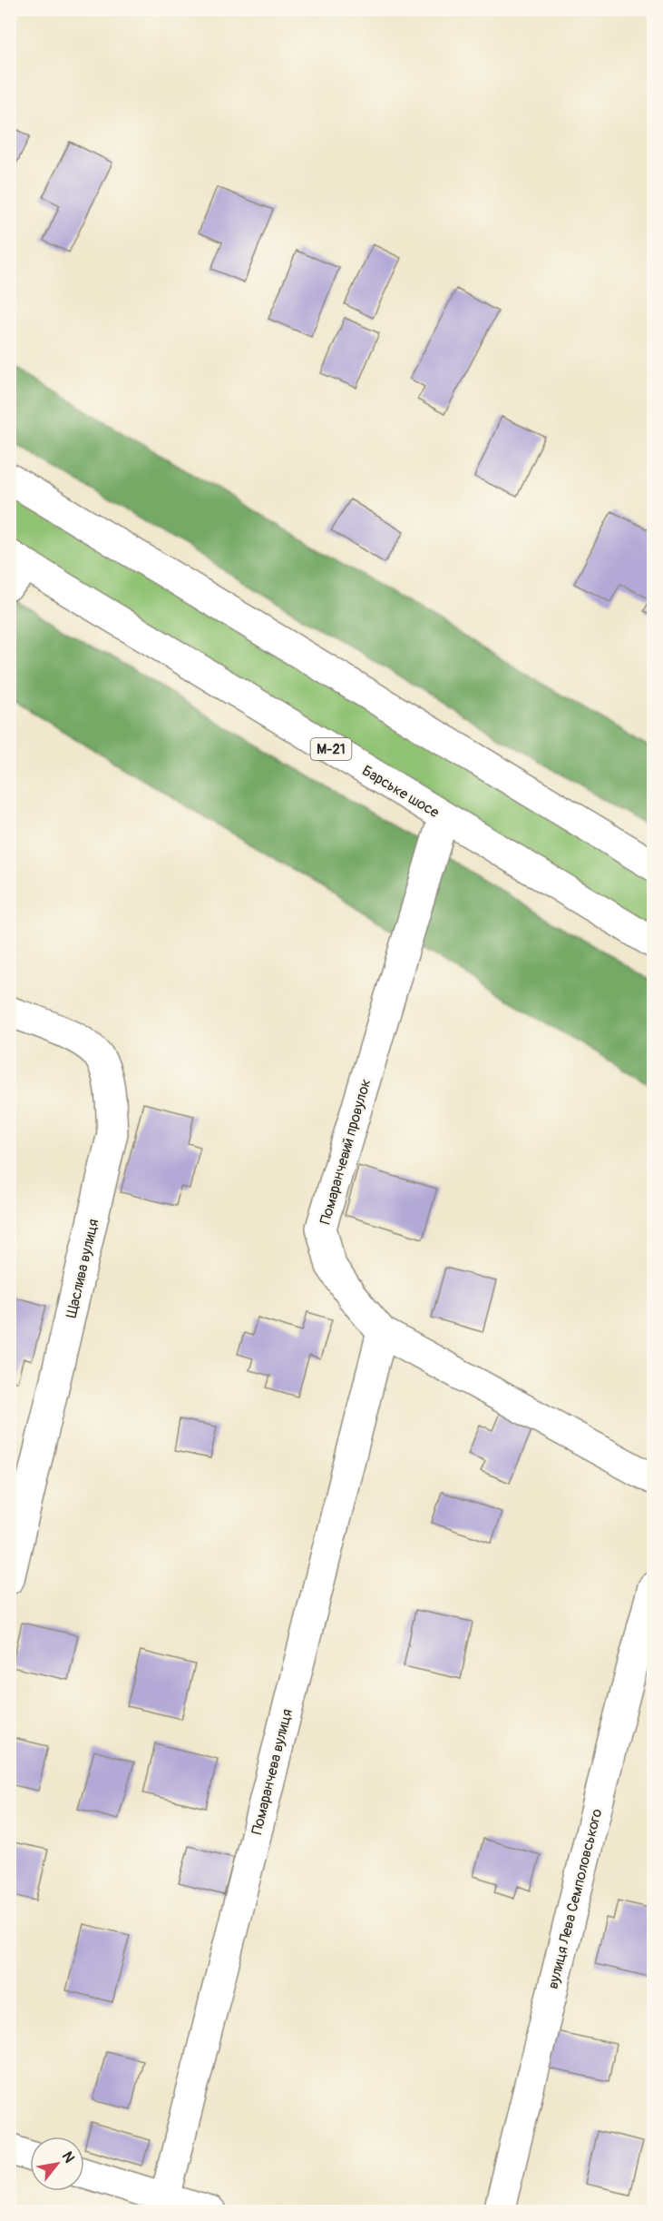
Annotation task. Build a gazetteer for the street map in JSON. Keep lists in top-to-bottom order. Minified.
{"streets":{"main road":["М-21","Барське шосе","Помаранчевий провулок","Щаслива вулиця","Помаранчева вулиця","вулиця Лева Семполовського"]},"crossings":[["Барське шосе","Помаранчевий провулок"],["Помаранчевий провулок","Помаранчева вулиця"]],"north":"top right"}
